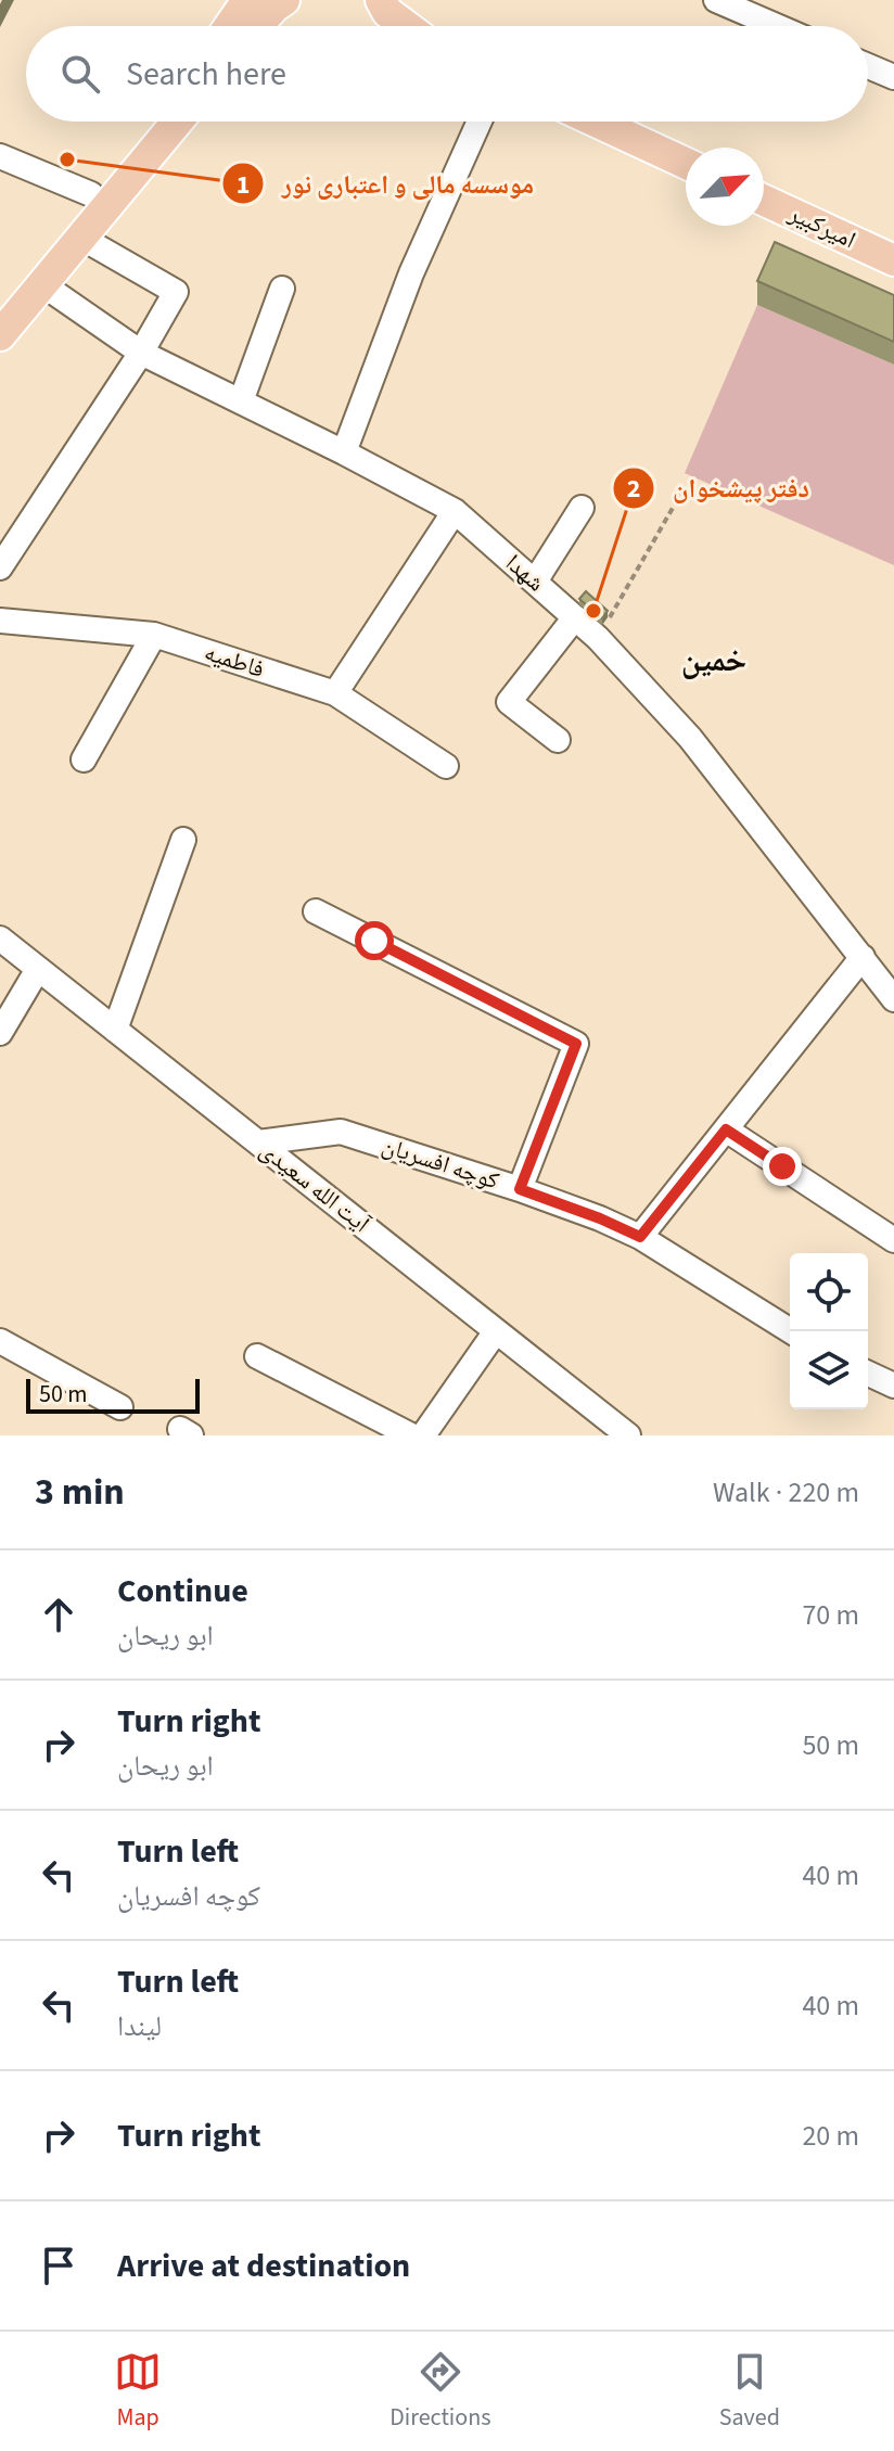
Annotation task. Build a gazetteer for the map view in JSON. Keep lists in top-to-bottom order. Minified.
{"streets":{"main road":["امیرکبیر"],"street":["شهدا","فاطمیه","کوچه افسریان","آیت الله سعیدی"]},"crossings":[["کوچه افسریان","آیت الله سعیدی"]],"districts":["خمین"],"places":["موسسه مالی و اعتباری نور","دفتر پیشخوان"],"scale_bar":"50 m","north":"top right","page":{"search":"Search here","scale":"50 m","heading":["3 min","Walk · 220 m"],"list":[["Continue","ابو ریحان","70 m"],["Turn right","ابو ریحان","50 m"],["Turn left","کوچه افسریان","40 m"],["Turn left","لیندا","40 m"],["Turn right","20 m"],"Arrive at destination"],"nav":["Map","Directions","Saved"]}}
